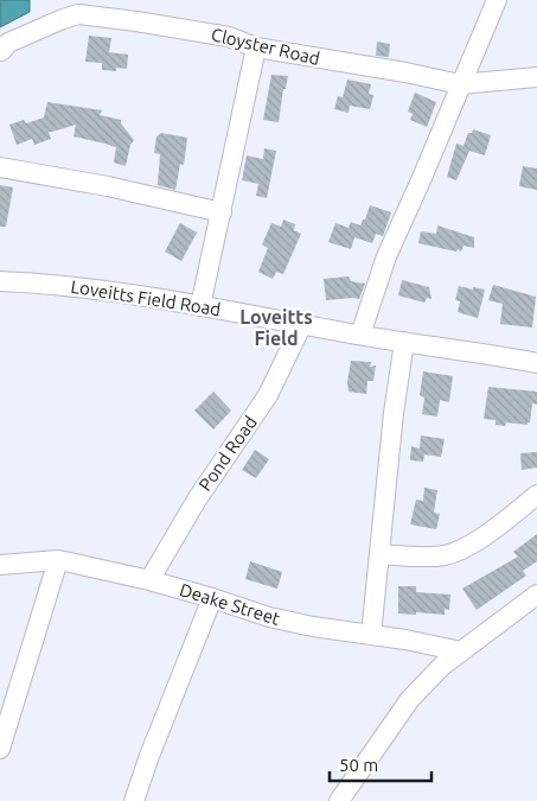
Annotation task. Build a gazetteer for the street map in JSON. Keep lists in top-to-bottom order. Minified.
{"streets":{"street":["Cloyster Road","Loveitts Field Road","Pond Road","Deake Street"]},"crossings":[["Loveitts Field Road","Pond Road"],["Pond Road","Deake Street"]],"districts":["Loveitts Field"],"scale_bar":"50 m"}
